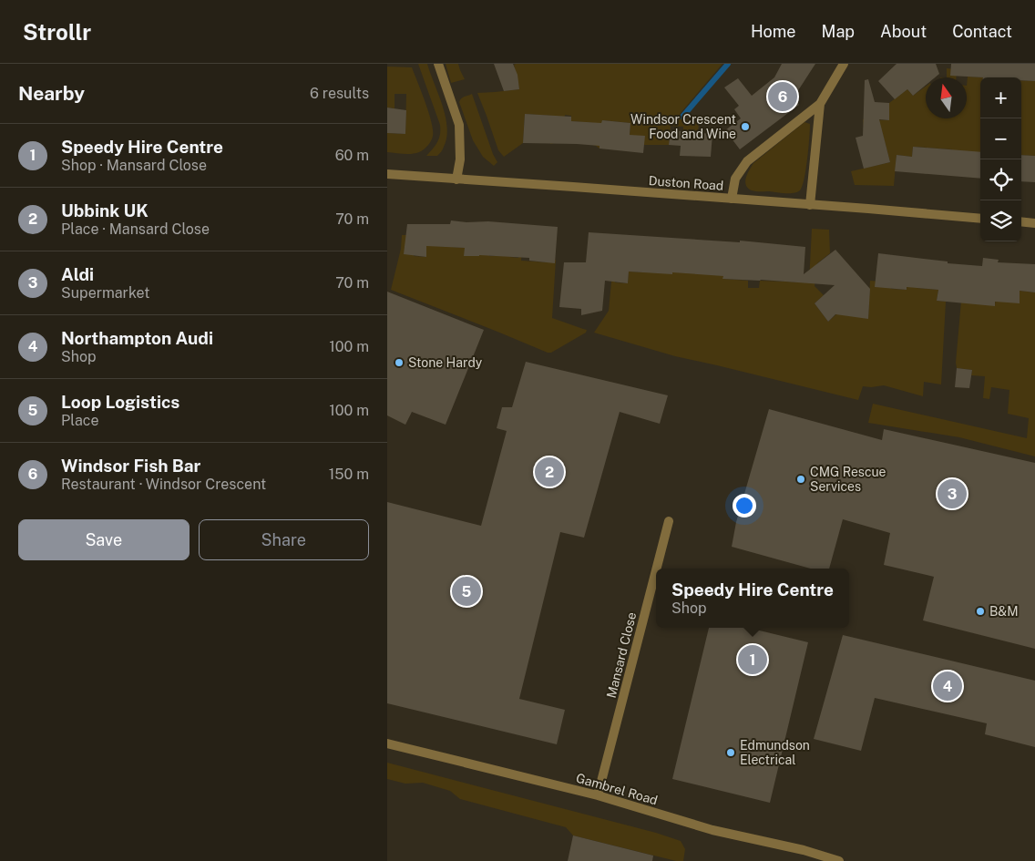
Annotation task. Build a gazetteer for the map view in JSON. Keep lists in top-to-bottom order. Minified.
{"streets":{"street":["Duston Road","Mansard Close","Gambrel Road"]},"crossings":[["Mansard Close","Gambrel Road"]],"places":["Windsor Crescent Food and Wine","Stone Hardy","CMG Rescue Services","B&M","Edmundson Electrical"],"north":"top","page":{"header":"Strollr","nav":["Home","Map","About","Contact"],"heading":["Nearby","6 results"],"map_buttons":["+","−"],"pins":["6","2","3","5","1","4"],"list":[{"mark":"1","name":"Speedy Hire Centre","note":"Shop · Mansard Close","value":"60 m"},{"mark":"2","name":"Ubbink UK","note":"Place · Mansard Close","value":"70 m"},{"mark":"3","name":"Aldi","note":"Supermarket","value":"70 m"},{"mark":"4","name":"Northampton Audi","note":"Shop","value":"100 m"},{"mark":"5","name":"Loop Logistics","note":"Place","value":"100 m"},{"mark":"6","name":"Windsor Fish Bar","note":"Restaurant · Windsor Crescent","value":"150 m"}],"buttons":["Save","Share"],"popup":["Speedy Hire Centre","Shop"]}}
